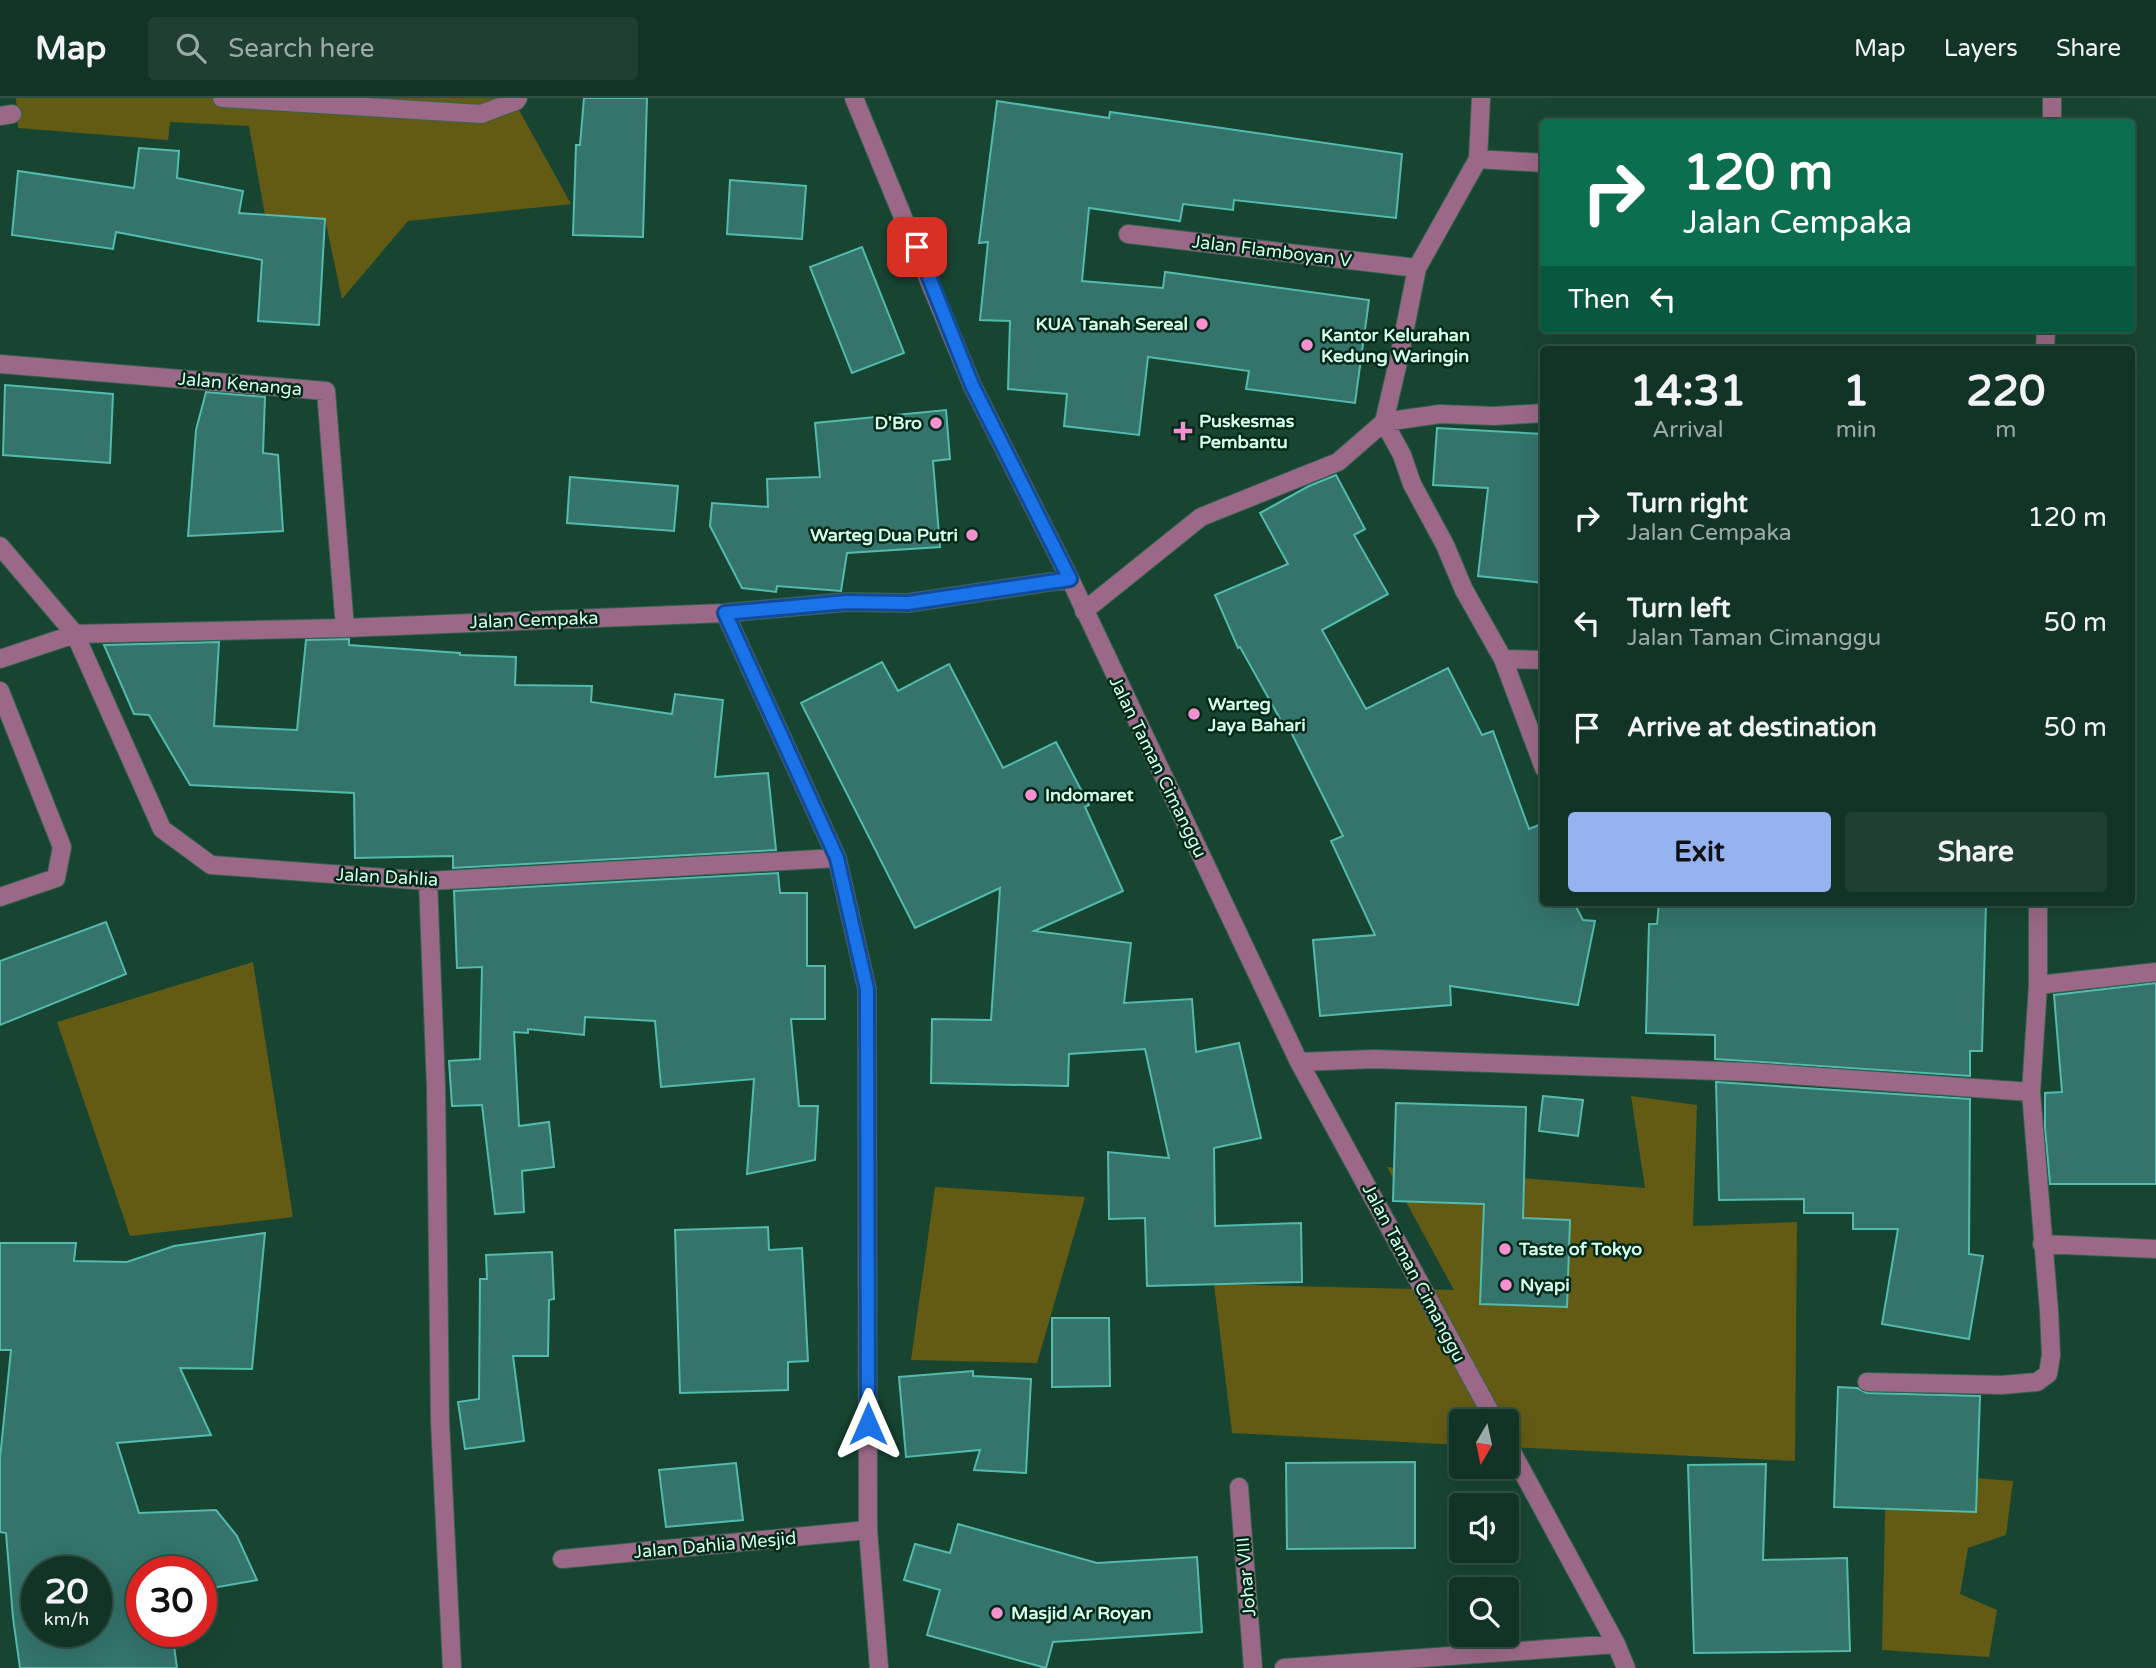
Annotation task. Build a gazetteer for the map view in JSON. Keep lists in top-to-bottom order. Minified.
{"streets":{"street":["Jalan Flamboyan V","Jalan Kenanga","Jalan Cempaka","Jalan Taman Cimanggu","Jalan Dahlia","Jalan Dahlia Mesjid","Johar VIII"]},"crossings":[["Jalan Kenanga","Jalan Cempaka"],["Jalan Cempaka","Jalan Taman Cimanggu"],["Jalan Cempaka","Jalan Dahlia"]],"places":{"other":["KUA Tanah Sereal","Kantor Kelurahan Kedung Waringin","D'Bro","Warteg Dua Putri","Warteg Jaya Bahari","Indomaret","Taste of Tokyo","Nyapi","Masjid Ar Royan"],"health":["Puskesmas Pembantu"]},"north":"bottom","page":{"header":"Map","search":"Search here","nav":["Map","Layers","Share"],"turn":["120 m","Jalan Cempaka"],"then":"Then","eta":["14:31","Arrival","1","min","220","m"],"list":[{"name":"Turn right","note":"Jalan Cempaka","value":"120 m"},{"name":"Turn left","note":"Jalan Taman Cimanggu","value":"50 m"},{"name":"Arrive at destination","value":"50 m"}],"buttons":["Exit","Share"],"speed":"20 km/h","limit":"30"}}
